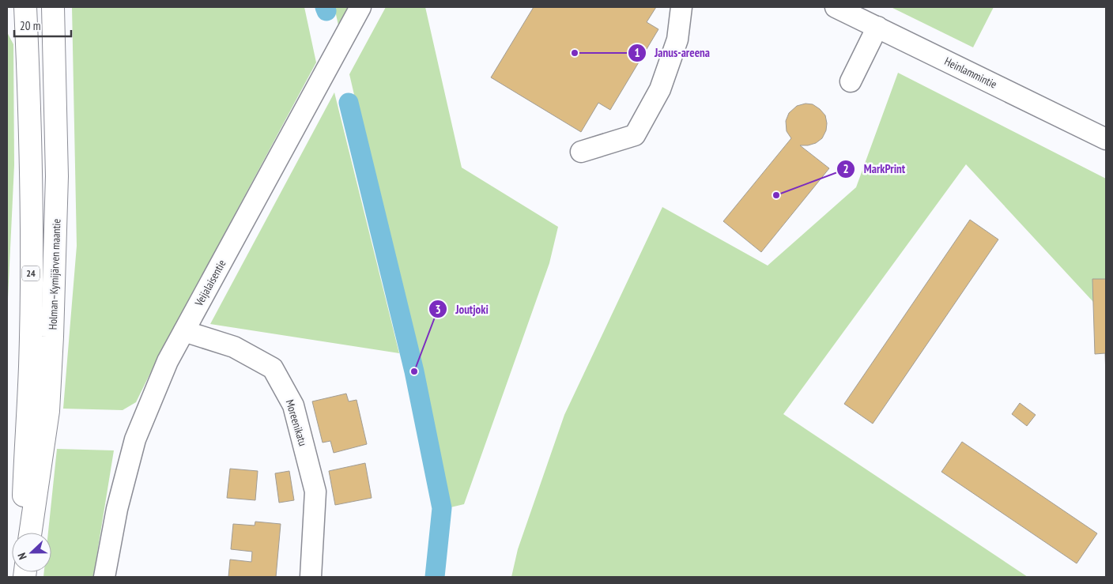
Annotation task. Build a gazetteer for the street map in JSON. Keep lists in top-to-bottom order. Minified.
{"streets":{"highway":["24","Holman–Kymijärven maantie"],"street":["Heinlammintie","Veijalaisentie","Moreenikatu"]},"crossings":[["Veijalaisentie","Moreenikatu"]],"places":["Janus-areena","MarkPrint","Joutjoki"],"scale_bar":"20 m","north":"left"}
